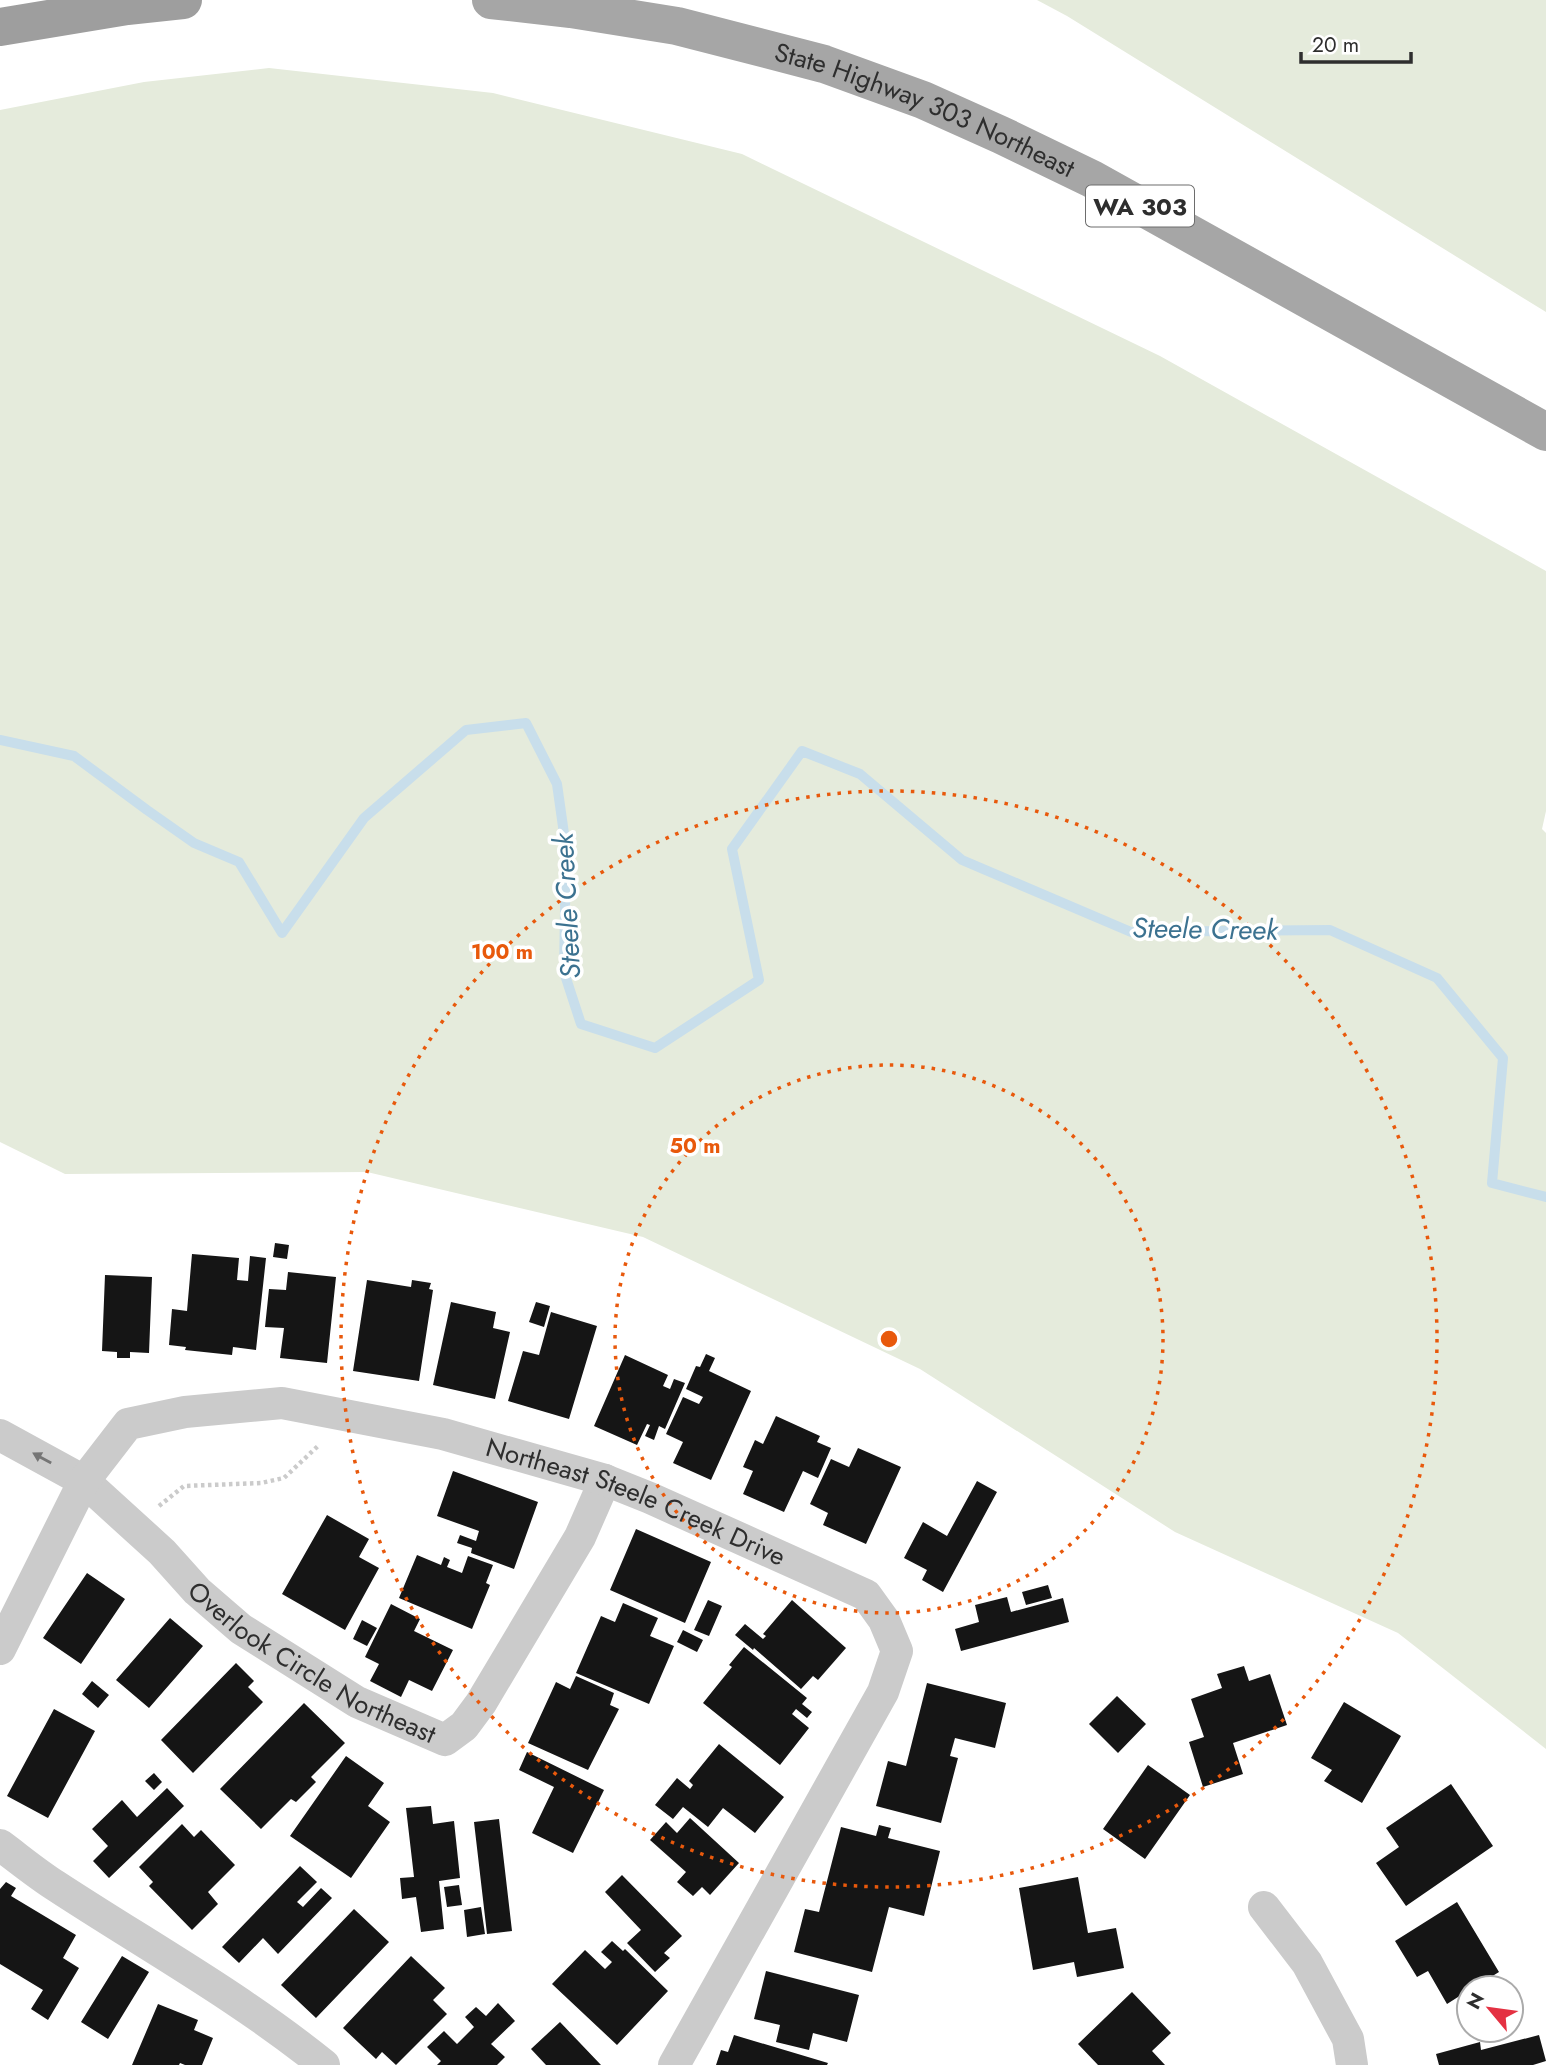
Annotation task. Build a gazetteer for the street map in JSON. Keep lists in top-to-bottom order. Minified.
{"streets":{"main road":["State Highway 303 Northeast","WA 303"],"street":["Northeast Steele Creek Drive","Overlook Circle Northeast"]},"crossings":[["Northeast Steele Creek Drive","Overlook Circle Northeast"]],"water":["Steele Creek"],"scale_bar":"20 m","north":"top left","rings":["100 m","50 m"]}
